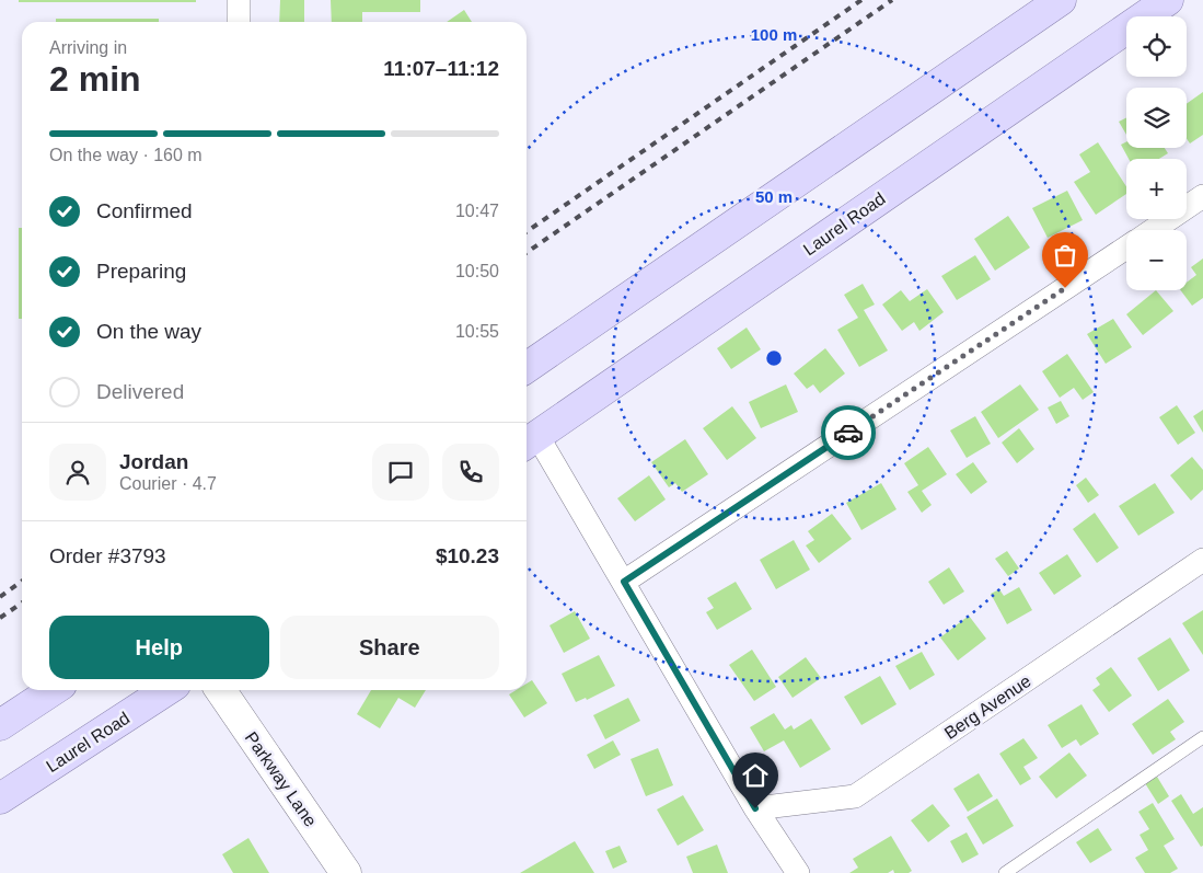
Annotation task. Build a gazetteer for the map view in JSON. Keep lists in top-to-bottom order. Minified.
{"streets":{"main road":["Laurel Road","Parkway Lane"],"street":["Berg Avenue"]},"page":{"map_buttons":["+","−"],"heading":["2 min","Arriving in","11:07–11:12"],"panel":["Jordan","Courier · 4.7","Order #3793","$10.23"],"bar":"On the way · 160 m","list":[["Confirmed","10:47"],["Preparing","10:50"],["On the way","10:55"],"Delivered"],"buttons":["Help","Share"]},"rings":["100 m","50 m"]}
